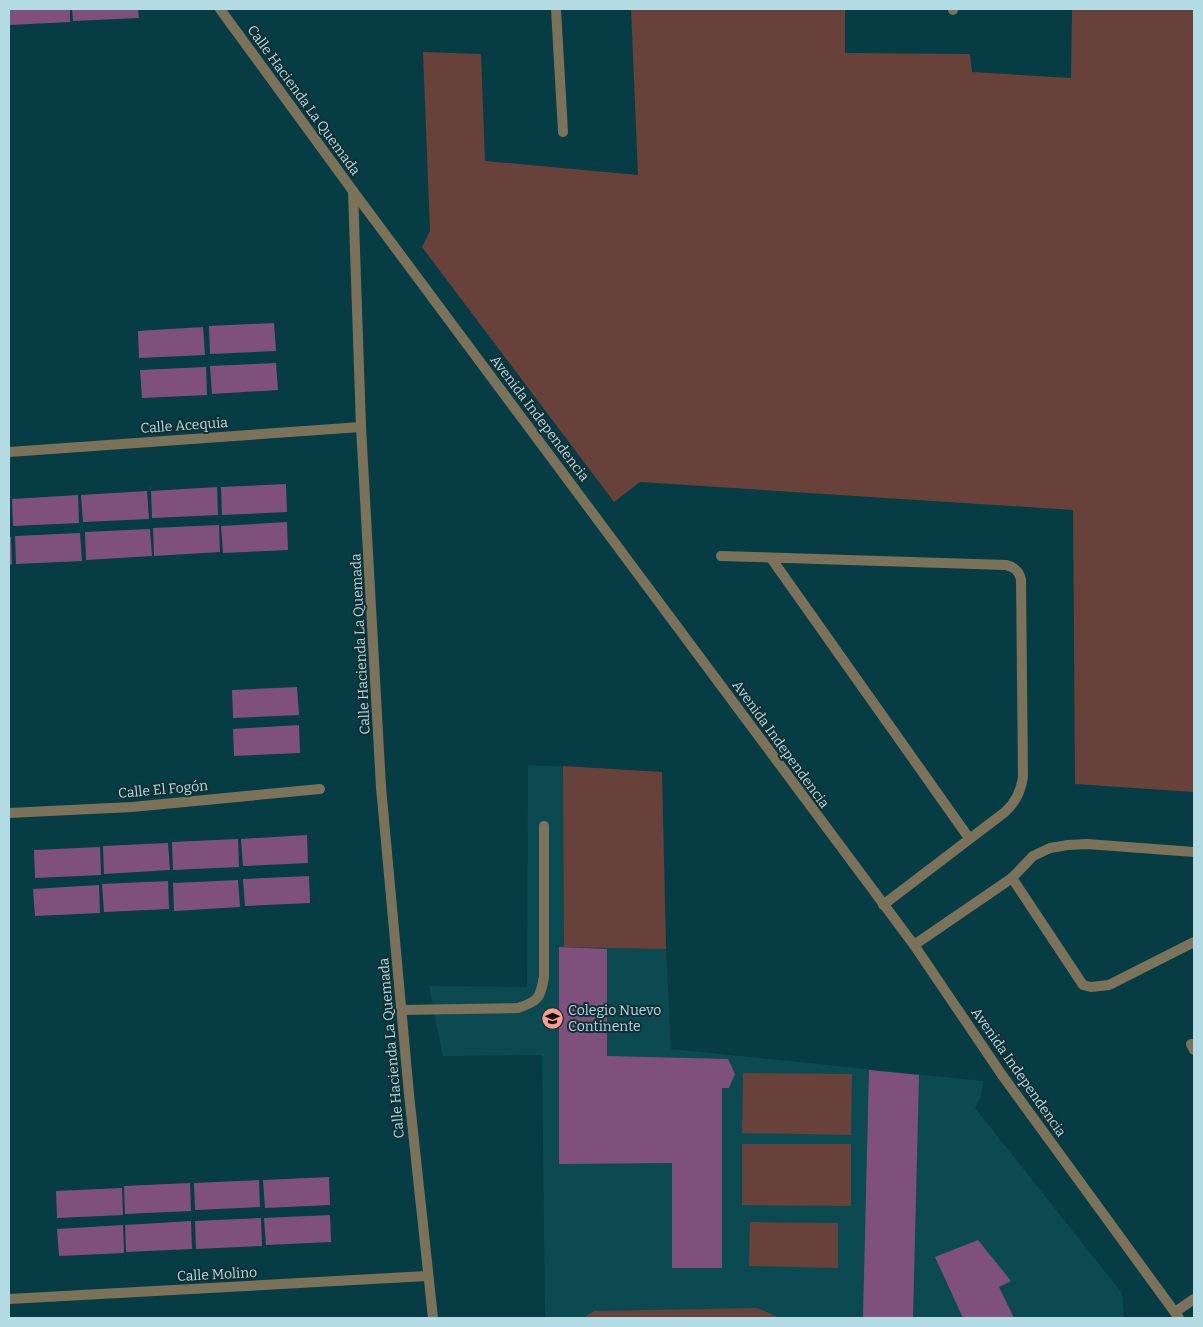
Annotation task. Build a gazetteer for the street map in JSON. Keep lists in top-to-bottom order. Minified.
{"streets":{"street":["Calle Hacienda La Quemada","Avenida Independencia","Calle Acequia","Calle El Fogón","Calle Molino"]},"crossings":[["Calle Hacienda La Quemada","Avenida Independencia"],["Calle Hacienda La Quemada","Calle Acequia"],["Calle Hacienda La Quemada","Calle Molino"]],"places":{"school or university":["Colegio Nuevo Continente"]}}
